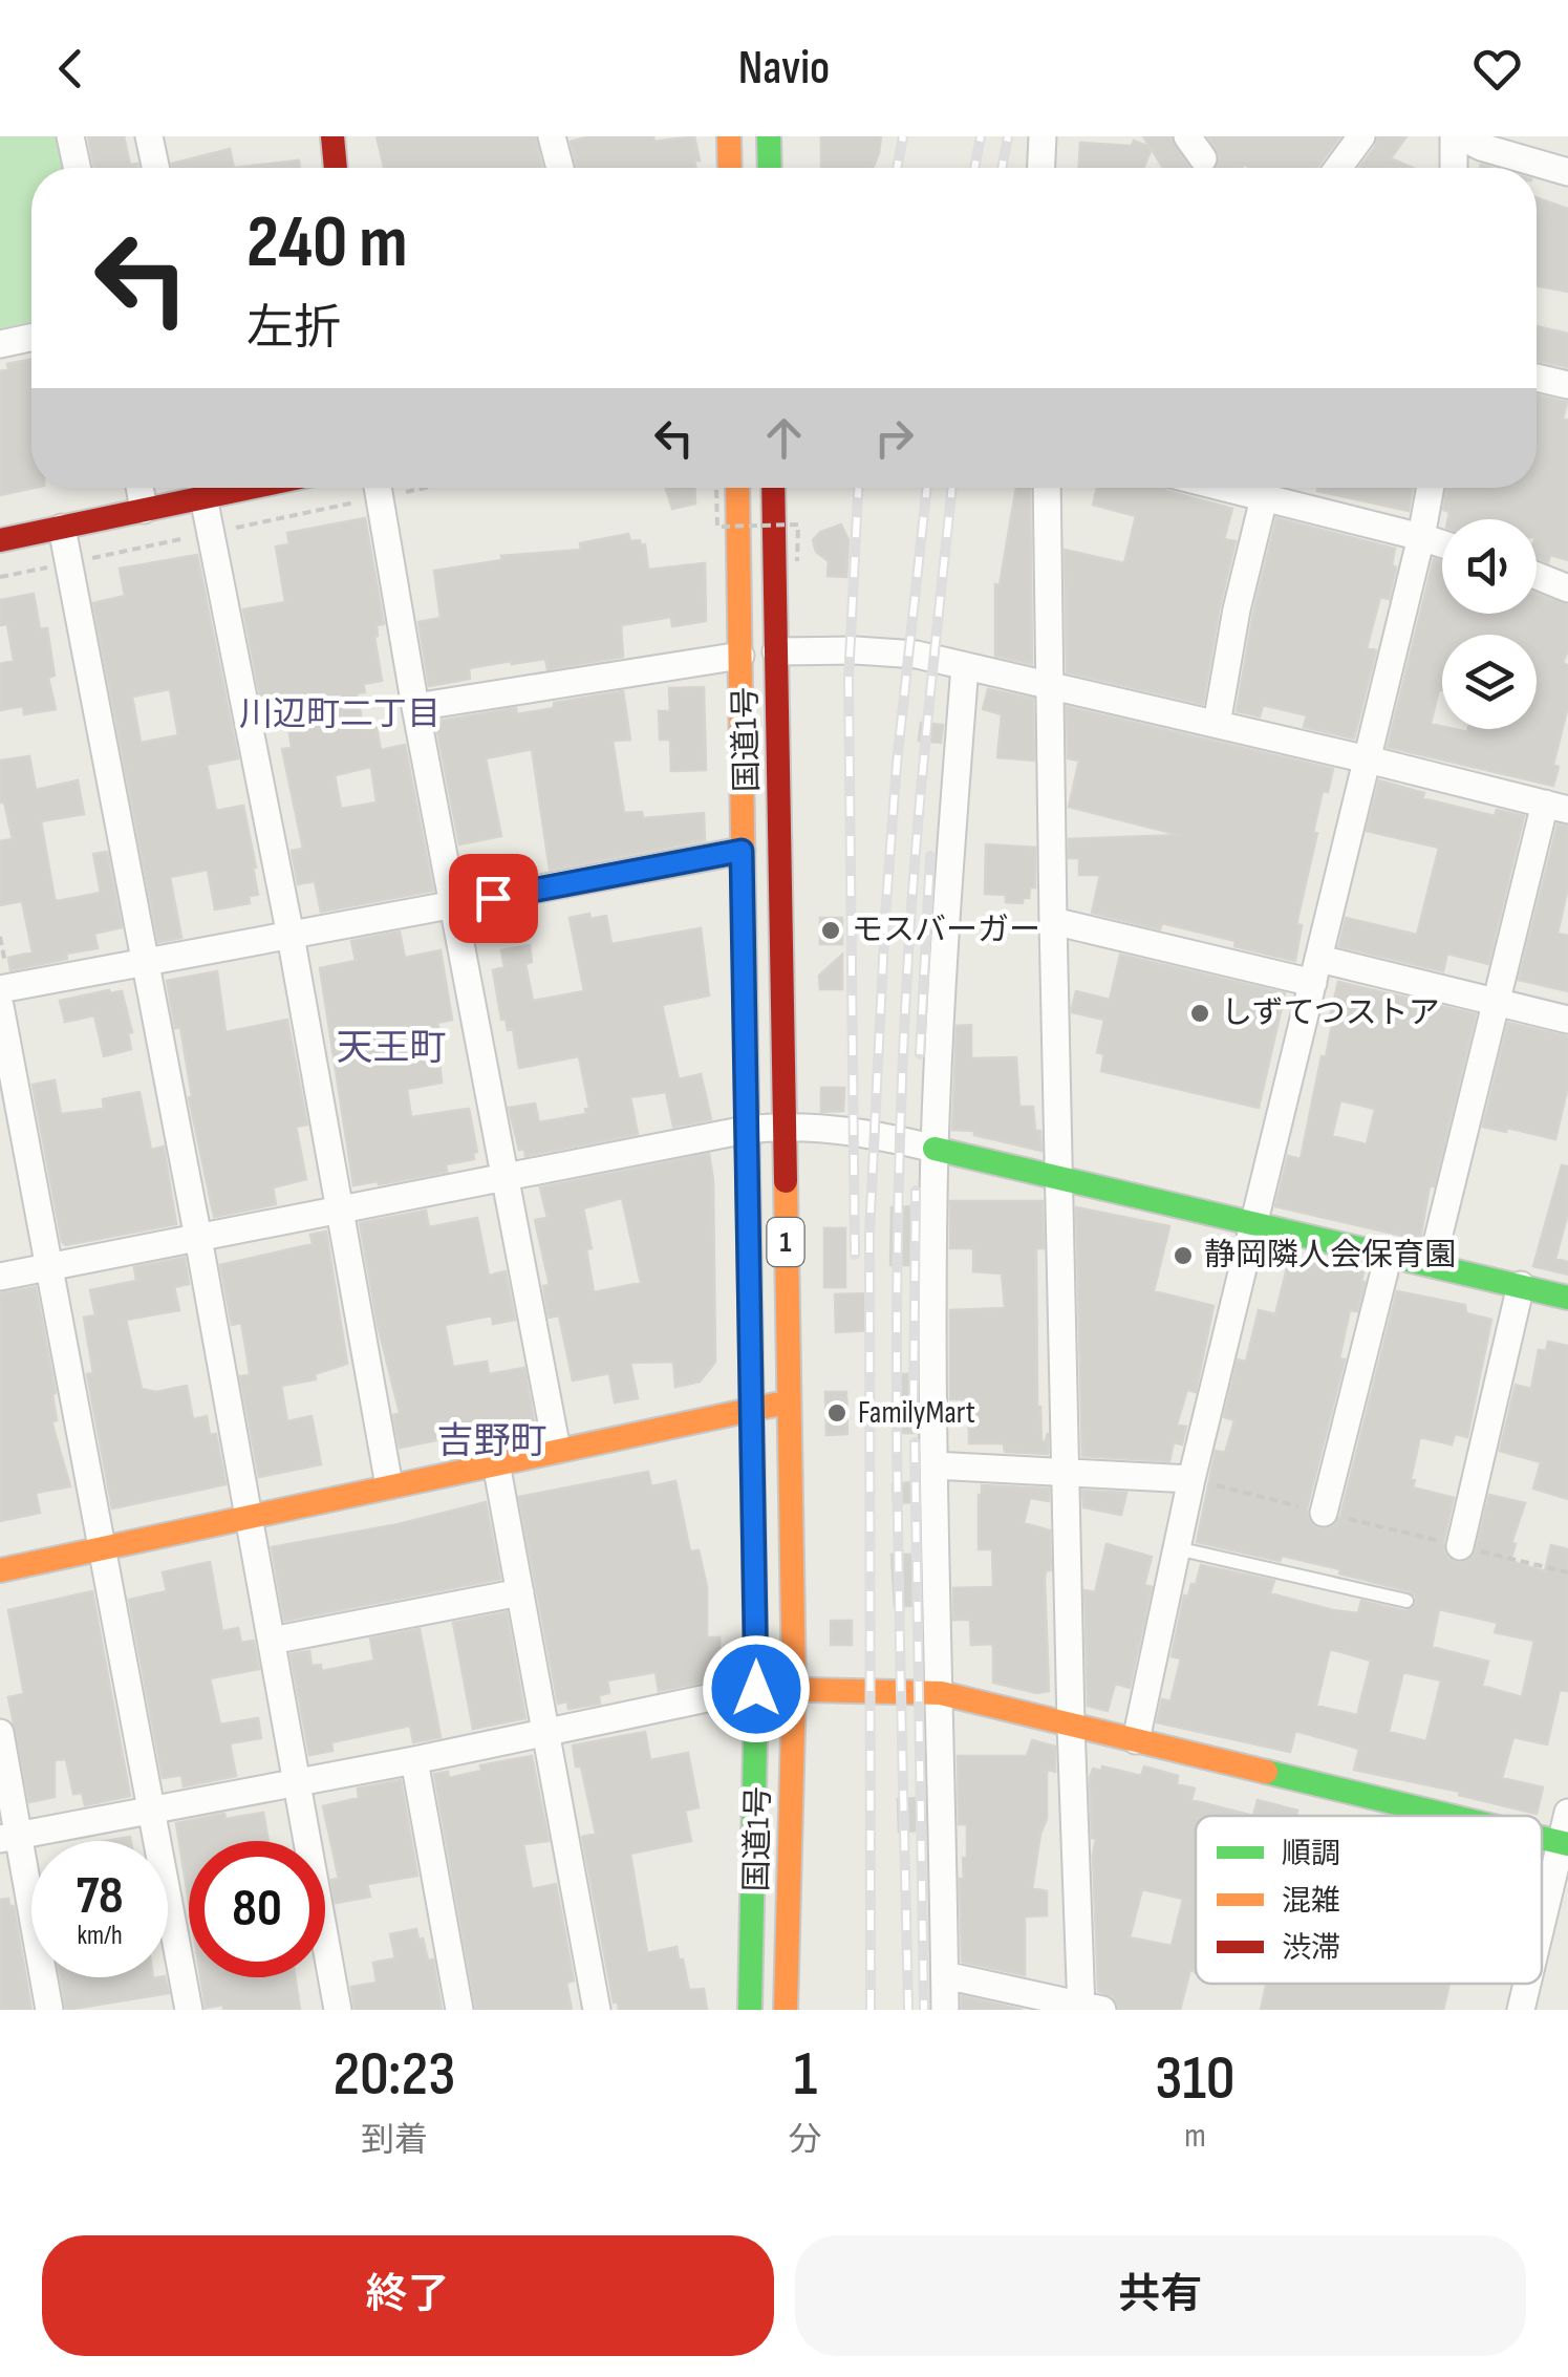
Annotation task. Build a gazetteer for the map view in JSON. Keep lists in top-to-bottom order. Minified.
{"streets":{"main road":["国道1号","1"]},"districts":["川辺町二丁目","天王町","吉野町"],"places":["モスバーガー","しずてつストア","静岡隣人会保育園","FamilyMart"],"legend":["順調","混雑","渋滞"],"page":{"header":"Navio","turn":["240 m","左折"],"speed":"78 km/h","limit":"80","eta":["20:23","到着","1","分","310","m"],"buttons":["終了","共有"]}}
